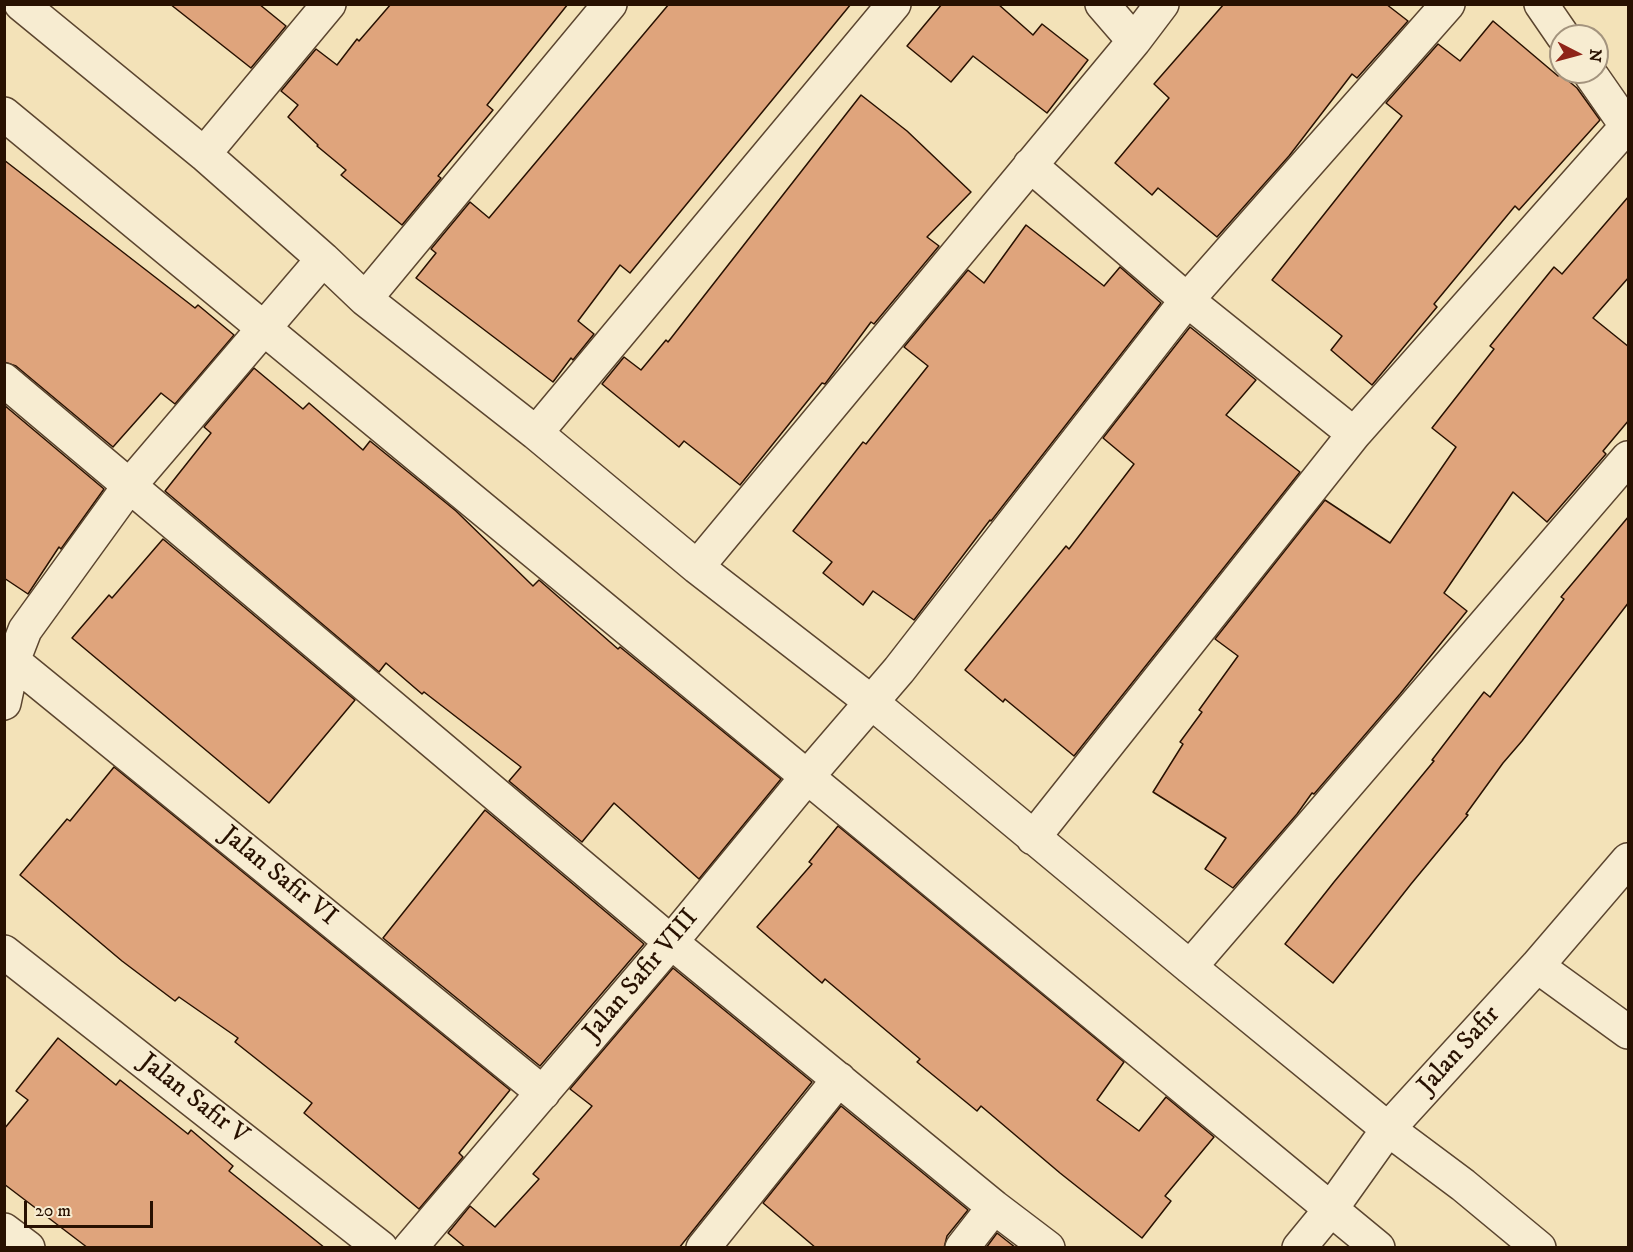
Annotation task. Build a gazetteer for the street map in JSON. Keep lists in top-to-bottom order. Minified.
{"streets":{"street":["Jalan Safir VI","Jalan Safir VIII","Jalan Safir","Jalan Safir V"]},"crossings":[["Jalan Safir VI","Jalan Safir VIII"]],"scale_bar":"20 m","north":"right"}
